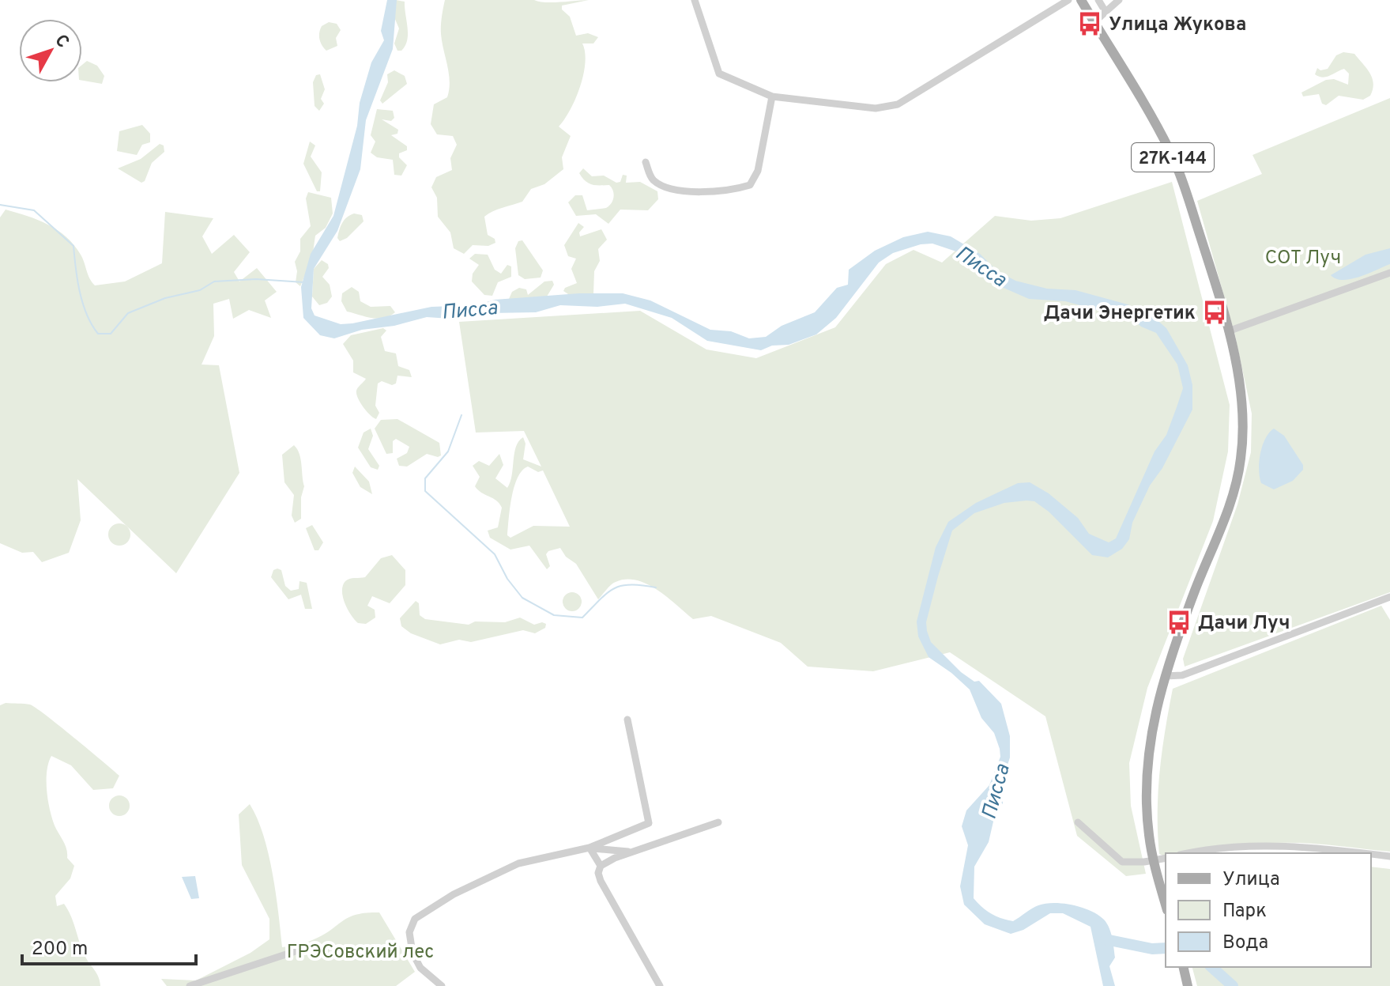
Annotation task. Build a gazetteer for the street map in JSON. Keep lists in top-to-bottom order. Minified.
{"streets":{"main road":["27К-144"]},"water":["Писса"],"parks":["СОТ Луч","ГРЭСовский лес"],"places":{"bus stop":["Улица Жукова","Дачи Энергетик","Дачи Луч"]},"legend":["Улица","Парк","Вода"],"scale_bar":"200 m","north":"top right"}
